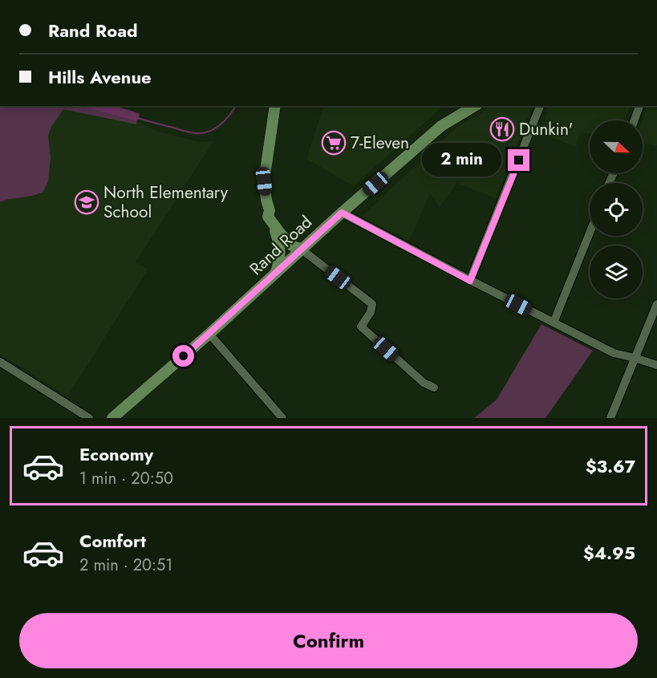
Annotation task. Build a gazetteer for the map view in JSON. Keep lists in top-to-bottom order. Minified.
{"streets":{"main road":["Rand Road"]},"places":{"restaurant":["Dunkin'"],"supermarket":["7-Eleven"],"school or university":["North Elementary School"]},"north":"right","page":{"banner":["Rand Road","Hills Avenue"],"bubble":"2 min","list":[{"name":"Economy","note":"1 min · 20:50","value":"$3.67"},{"name":"Comfort","note":"2 min · 20:51","value":"$4.95"}],"buttons":"Confirm"}}
